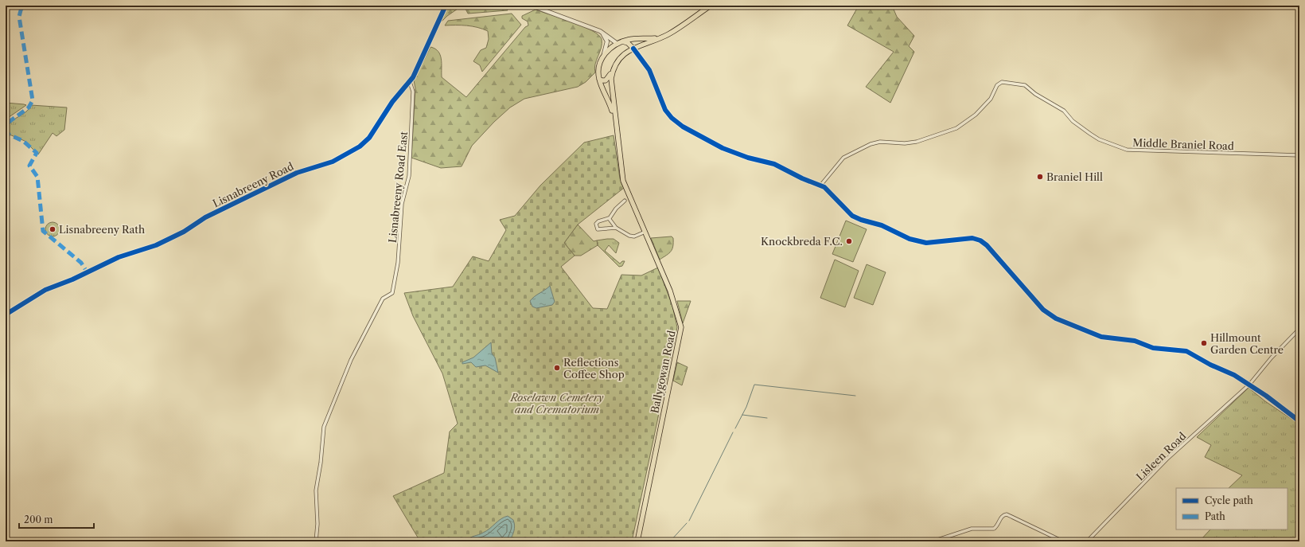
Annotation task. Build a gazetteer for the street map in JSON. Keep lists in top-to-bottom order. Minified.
{"streets":{"main road":["Ballygowan Road"],"street":["Middle Braniel Road","Lisnabreeny Road","Lisnabreeny Road East","Lisleen Road"]},"crossings":[["Lisnabreeny Road","Lisnabreeny Road East"]],"parks":["Roselawn Cemetery and Crematorium"],"places":["Braniel Hill","Lisnabreeny Rath","Knockbreda F.C.","Hillmount Garden Centre","Reflections Coffee Shop"],"legend":["Cycle path","Path"],"scale_bar":"200 m"}
